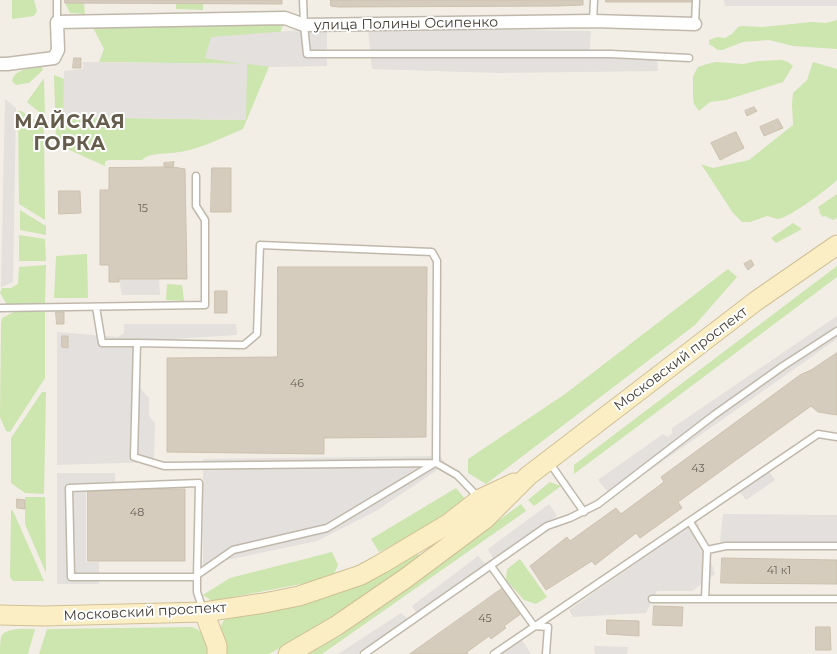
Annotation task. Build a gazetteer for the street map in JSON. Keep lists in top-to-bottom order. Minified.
{"streets":{"main road":["Московский проспект"],"street":["улица Полины Осипенко"]},"districts":["МАЙСКАЯ ГОРКА"],"house_numbers":["15","46","43","48","41 к1","45"]}
